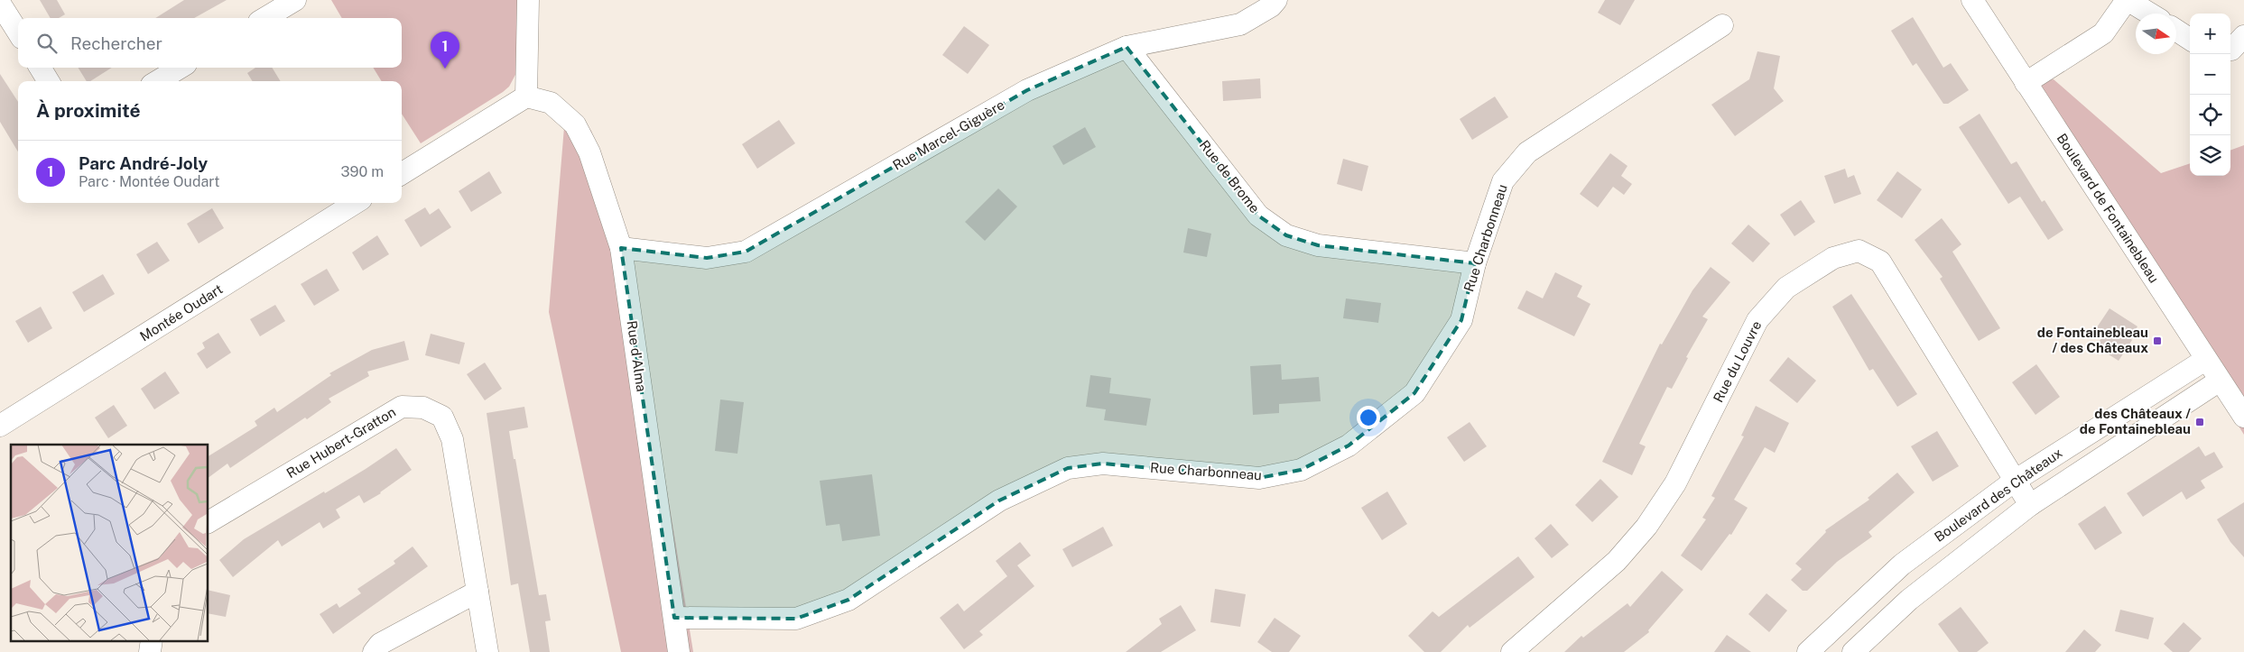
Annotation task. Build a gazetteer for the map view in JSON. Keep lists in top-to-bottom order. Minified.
{"streets":{"street":["Rue Marcel-Giguère","Rue de Brome","Boulevard de Fontainebleau","Rue Charbonneau","Montée Oudart","Rue d'Alma","Rue du Louvre","Rue Hubert-Gratton","Boulevard des Châteaux"]},"crossings":[["Rue Marcel-Giguère","Rue de Brome"],["Rue Marcel-Giguère","Rue d'Alma"],["Rue de Brome","Rue Charbonneau"],["Boulevard de Fontainebleau","Boulevard des Châteaux"],["Rue Charbonneau","Rue d'Alma"],["Rue du Louvre","Boulevard des Châteaux"]],"places":{"transit":["de Fontainebleau / des Châteaux","des Châteaux / de Fontainebleau"]},"north":"right","page":{"map_buttons":["+","−"],"search":"Rechercher","pins":"1","heading":"À proximité","list":[{"mark":"1","name":"Parc André-Joly","note":"Parc · Montée Oudart","value":"390 m"}]}}
